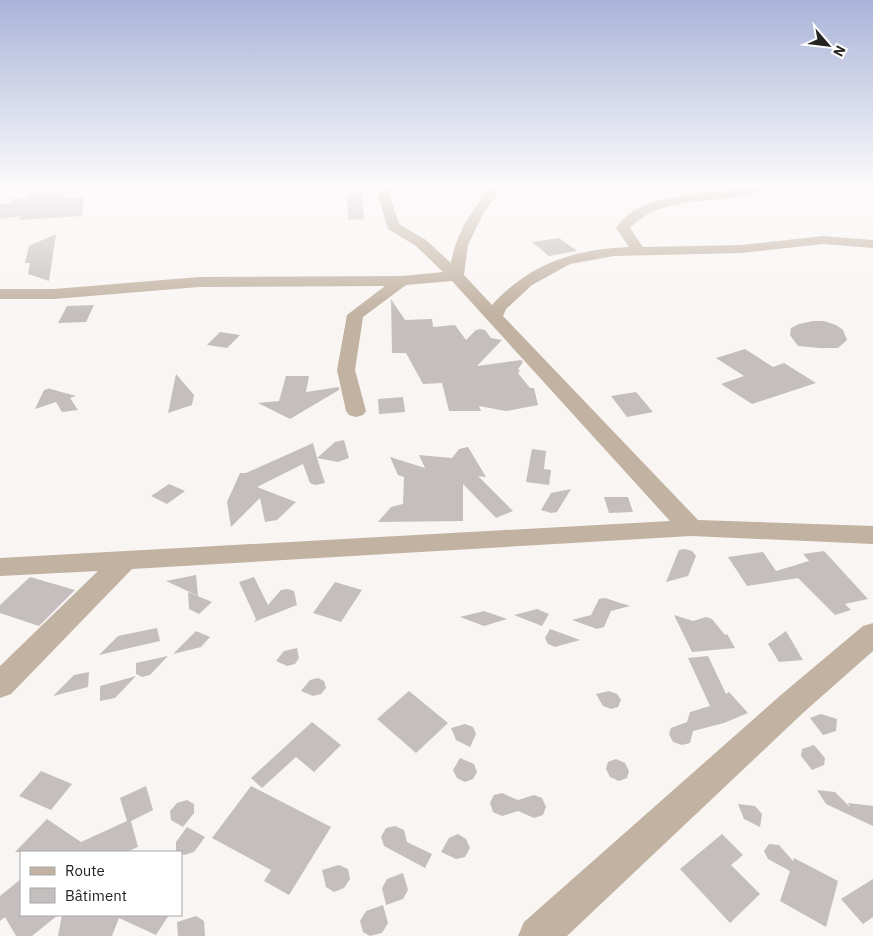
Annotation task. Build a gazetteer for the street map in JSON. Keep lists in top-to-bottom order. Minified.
{"legend":["Route","Bâtiment"],"north":"bottom right"}
